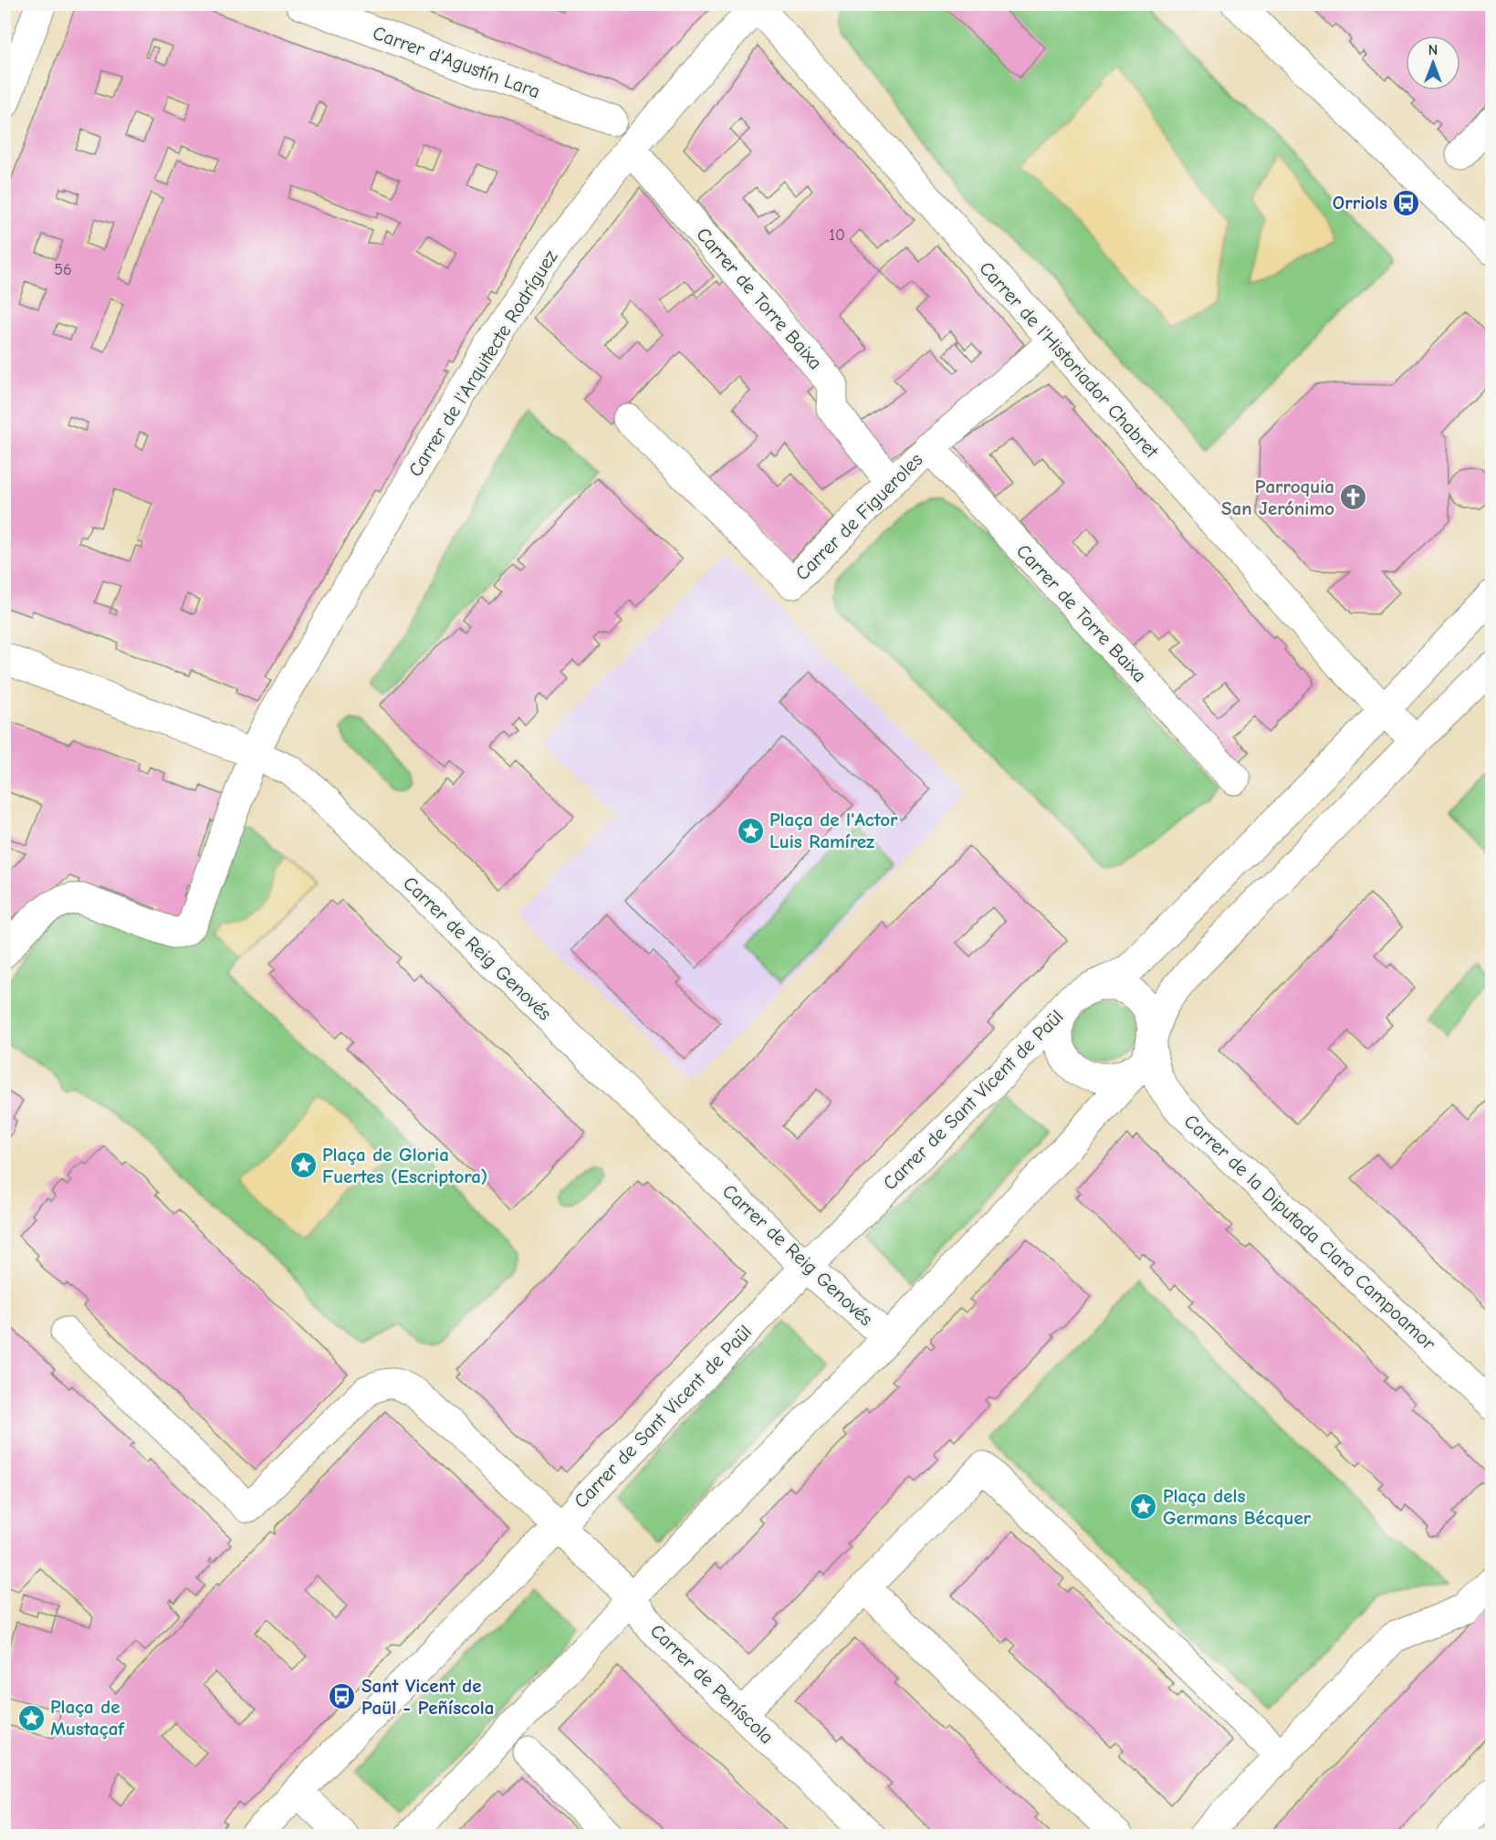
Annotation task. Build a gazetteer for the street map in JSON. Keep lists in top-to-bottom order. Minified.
{"streets":{"street":["Carrer d'Agustín Lara","Carrer de Torre Baixa","Carrer de l'Historiador Chabret","Carrer de l'Arquitecte Rodríguez","Carrer de Figueroles","Carrer de Reig Genovés","Carrer de Sant Vicent de Paül","Carrer de la Diputada Clara Campoamor","Carrer de Peníscola"]},"crossings":[["Carrer de Torre Baixa","Carrer de l'Arquitecte Rodríguez"],["Carrer de Torre Baixa","Carrer de Figueroles"],["Carrer de l'Historiador Chabret","Carrer de l'Arquitecte Rodríguez"],["Carrer de l'Historiador Chabret","Carrer de Figueroles"],["Carrer de l'Historiador Chabret","Carrer de Sant Vicent de Paül"],["Carrer de l'Arquitecte Rodríguez","Carrer de Reig Genovés"],["Carrer de Reig Genovés","Carrer de Sant Vicent de Paül"],["Carrer de Sant Vicent de Paül","Carrer de la Diputada Clara Campoamor"],["Carrer de Sant Vicent de Paül","Carrer de Peníscola"]],"places":{"bus stop":["Orriols","Sant Vicent de Paül - Peñíscola"],"church":["Parroquia San Jerónimo"],"place":["Plaça de l'Actor Luis Ramírez","Plaça de Gloria Fuertes (Escriptora)","Plaça dels Germans Bécquer","Plaça de Mustaçaf"]},"house_numbers":["10","56"],"north":"top"}
